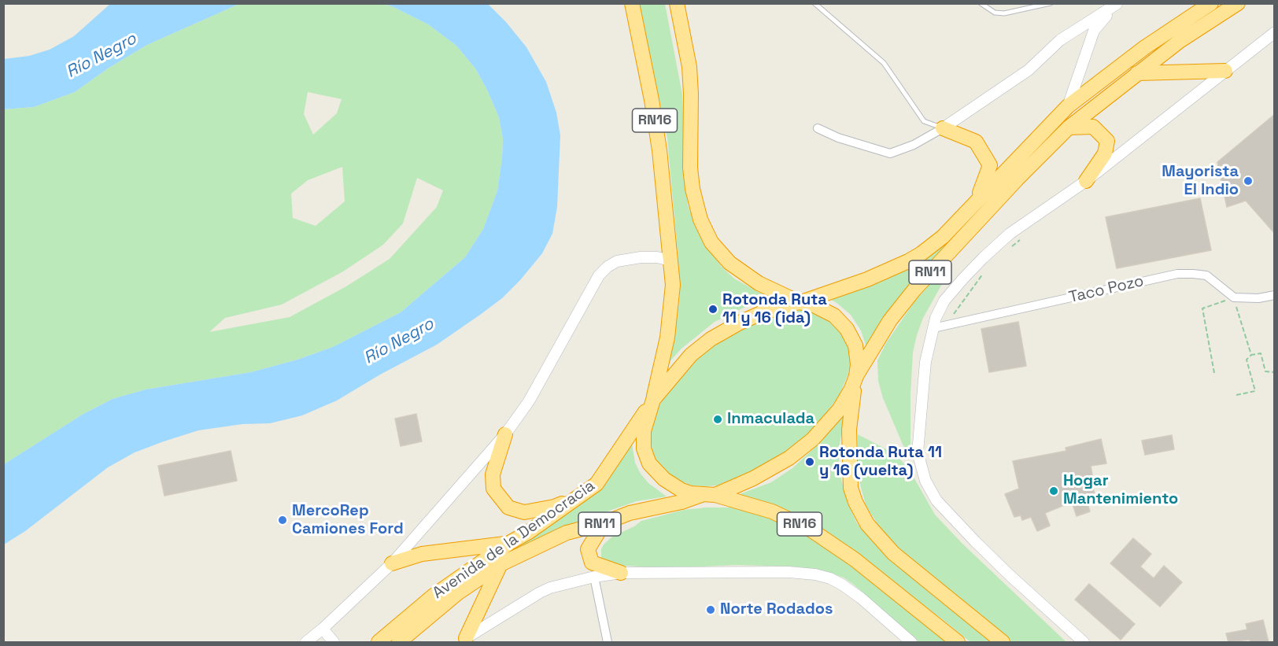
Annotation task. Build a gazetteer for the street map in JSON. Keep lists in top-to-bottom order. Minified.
{"streets":{"highway":["RN16","RN11","Avenida de la Democracia"],"street":["Taco Pozo"]},"crossings":[["RN16","RN11"],["RN16","Avenida de la Democracia"],["RN11","Avenida de la Democracia"]],"water":["Río Negro"],"places":["Mayorista El Indio","Rotonda Ruta 11 y 16 (ida)","Inmaculada","Rotonda Ruta 11 y 16 (vuelta)","Hogar Mantenimiento","MercoRep Camiones Ford","Norte Rodados"]}
